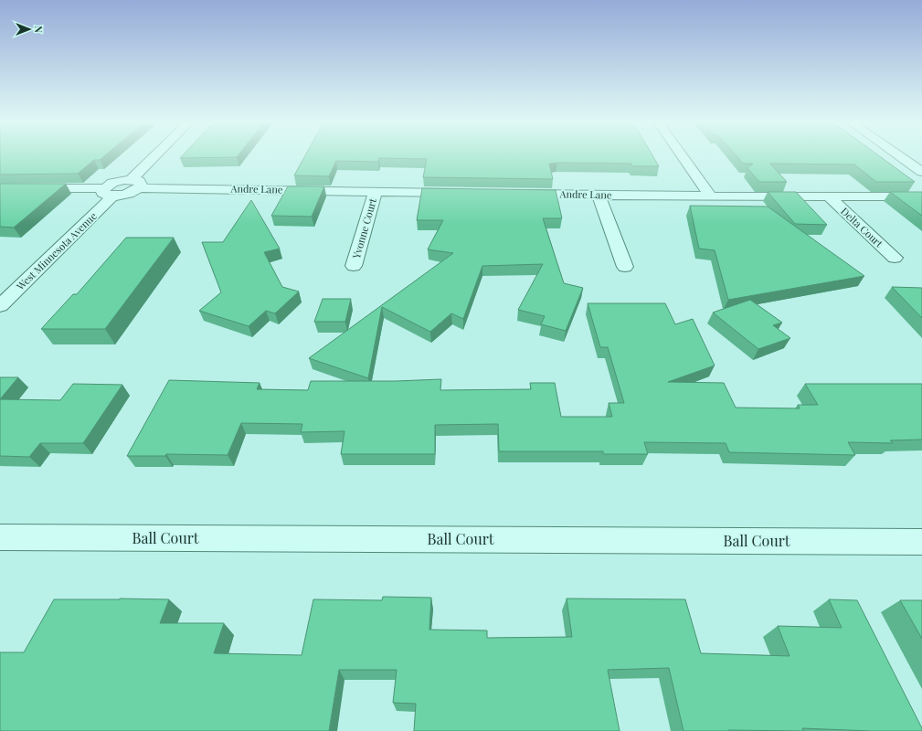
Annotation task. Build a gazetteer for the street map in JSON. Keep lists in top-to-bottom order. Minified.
{"streets":{"street":["Andre Lane","Delta Court","Yvonne Court","West Minnesota Avenue","Ball Court"]},"crossings":[["Andre Lane","Delta Court"],["Andre Lane","Yvonne Court"],["Andre Lane","West Minnesota Avenue"]],"north":"right"}
